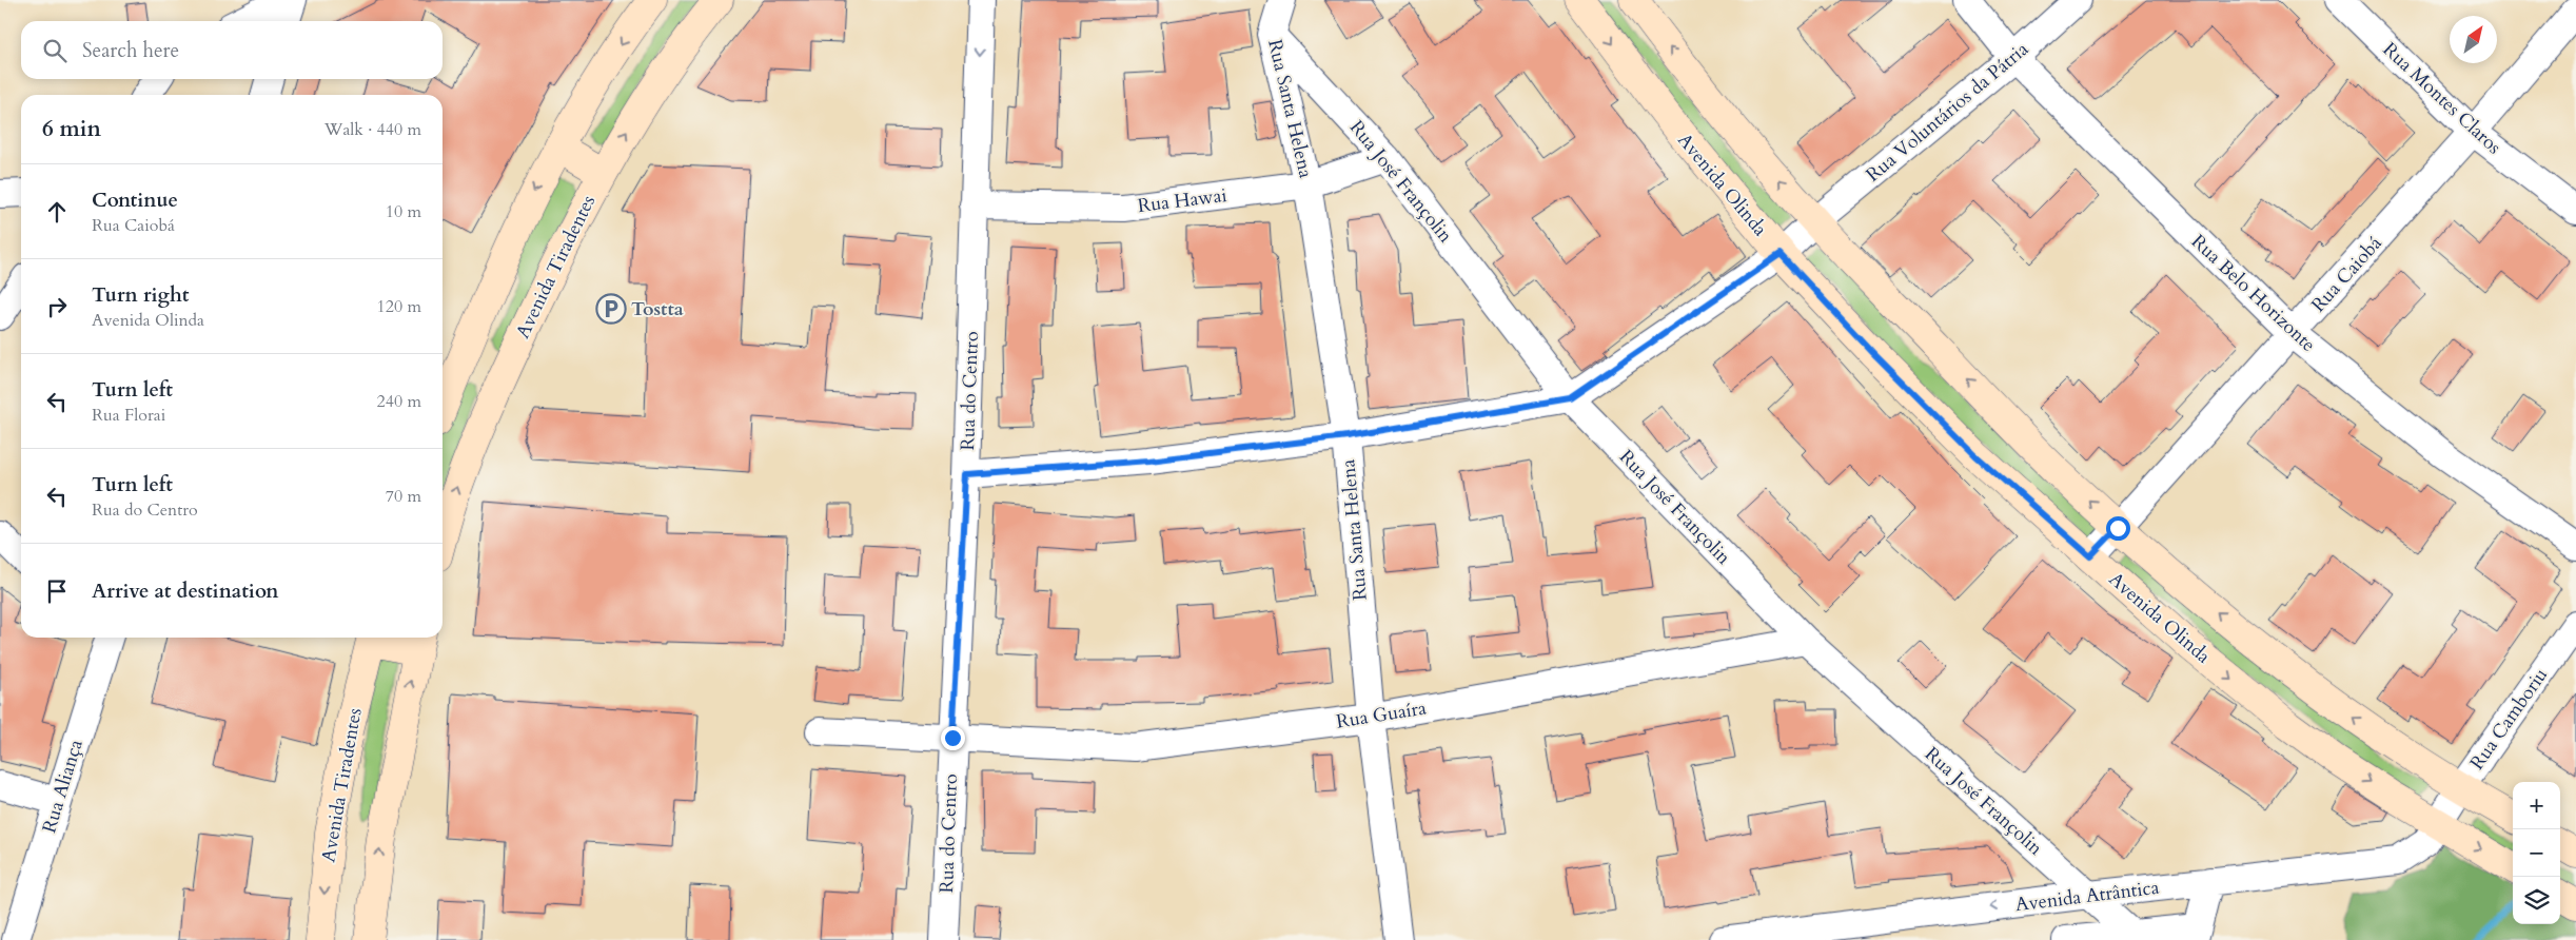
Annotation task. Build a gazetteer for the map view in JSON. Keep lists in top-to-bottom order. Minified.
{"streets":{"street":["Rua Montes Claros","Rua Santa Helena","Rua Voluntários da Pátria","Rua José Françolin","Avenida Olinda","Rua Hawai","Avenida Tiradentes","Rua Caiobá","Rua Belo Horizonte","Rua do Centro","Rua Guaíra","Rua Camboriu","Rua Aliança","Avenida Atrântica"]},"crossings":[["Rua Montes Claros","Rua Caiobá"],["Rua Santa Helena","Rua José Françolin"],["Rua Santa Helena","Rua Hawai"],["Rua Santa Helena","Rua Guaíra"],["Rua Voluntários da Pátria","Rua José Françolin"],["Rua Voluntários da Pátria","Avenida Olinda"],["Rua Voluntários da Pátria","Rua Belo Horizonte"],["Rua José Françolin","Rua Hawai"],["Rua José Françolin","Rua Guaíra"],["Rua José Françolin","Avenida Atrântica"],["Avenida Olinda","Rua Caiobá"],["Avenida Olinda","Rua Camboriu"],["Avenida Olinda","Avenida Atrântica"],["Rua Hawai","Rua do Centro"],["Rua Caiobá","Rua Belo Horizonte"],["Rua do Centro","Rua Guaíra"],["Rua Camboriu","Avenida Atrântica"]],"one_way":["Avenida Atrântica"],"places":{"parking":["Tostta"]},"north":"top right","page":{"search":"Search here","heading":["6 min","Walk · 440 m"],"list":[["Continue","Rua Caiobá","10 m"],["Turn right","Avenida Olinda","120 m"],["Turn left","Rua Florai","240 m"],["Turn left","Rua do Centro","70 m"],"Arrive at destination"],"map_buttons":["+","−"]}}
